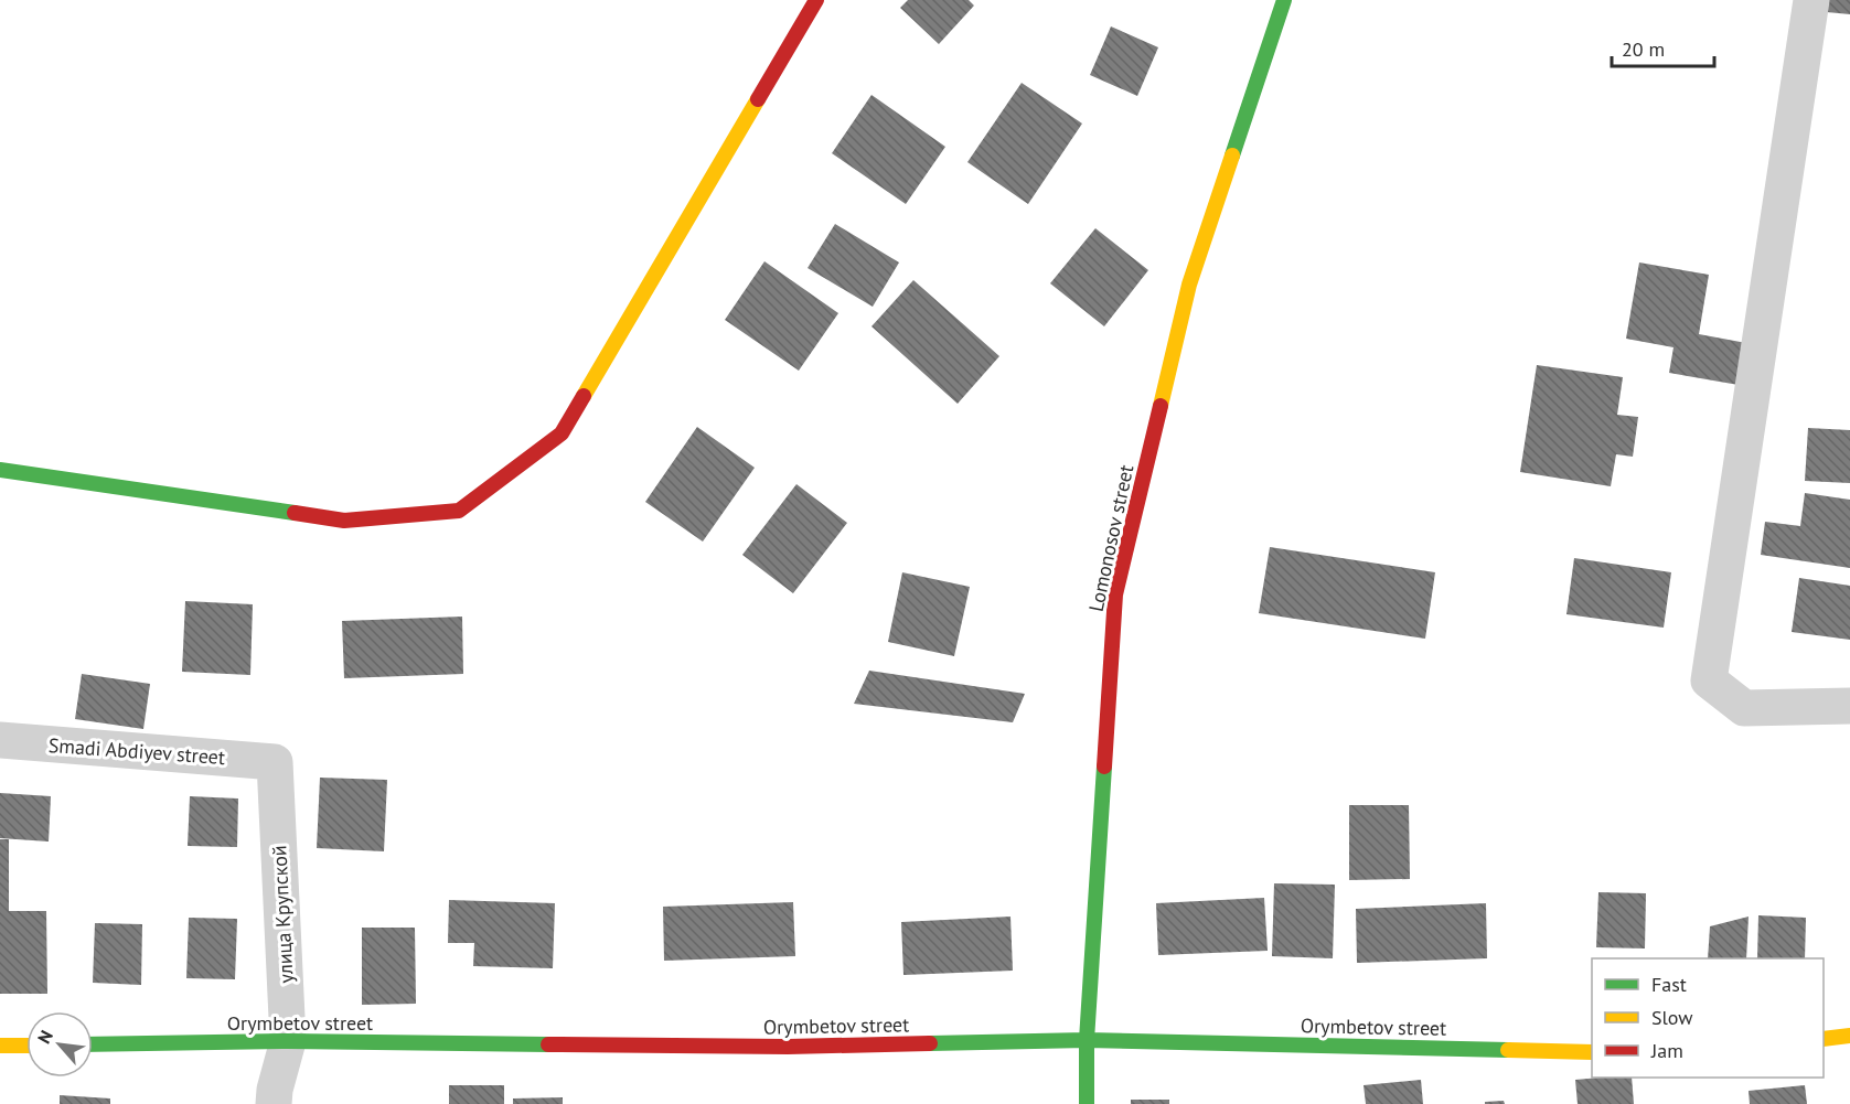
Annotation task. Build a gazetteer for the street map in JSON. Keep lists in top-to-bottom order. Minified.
{"streets":{"street":["Lomonosov street","Smadi Abdiyev street","улица Крупской","Orymbetov street"]},"crossings":[["Lomonosov street","Orymbetov street"],["Smadi Abdiyev street","улица Крупской"],["улица Крупской","Orymbetov street"]],"legend":["Fast","Slow","Jam"],"scale_bar":"20 m","north":"top left"}
